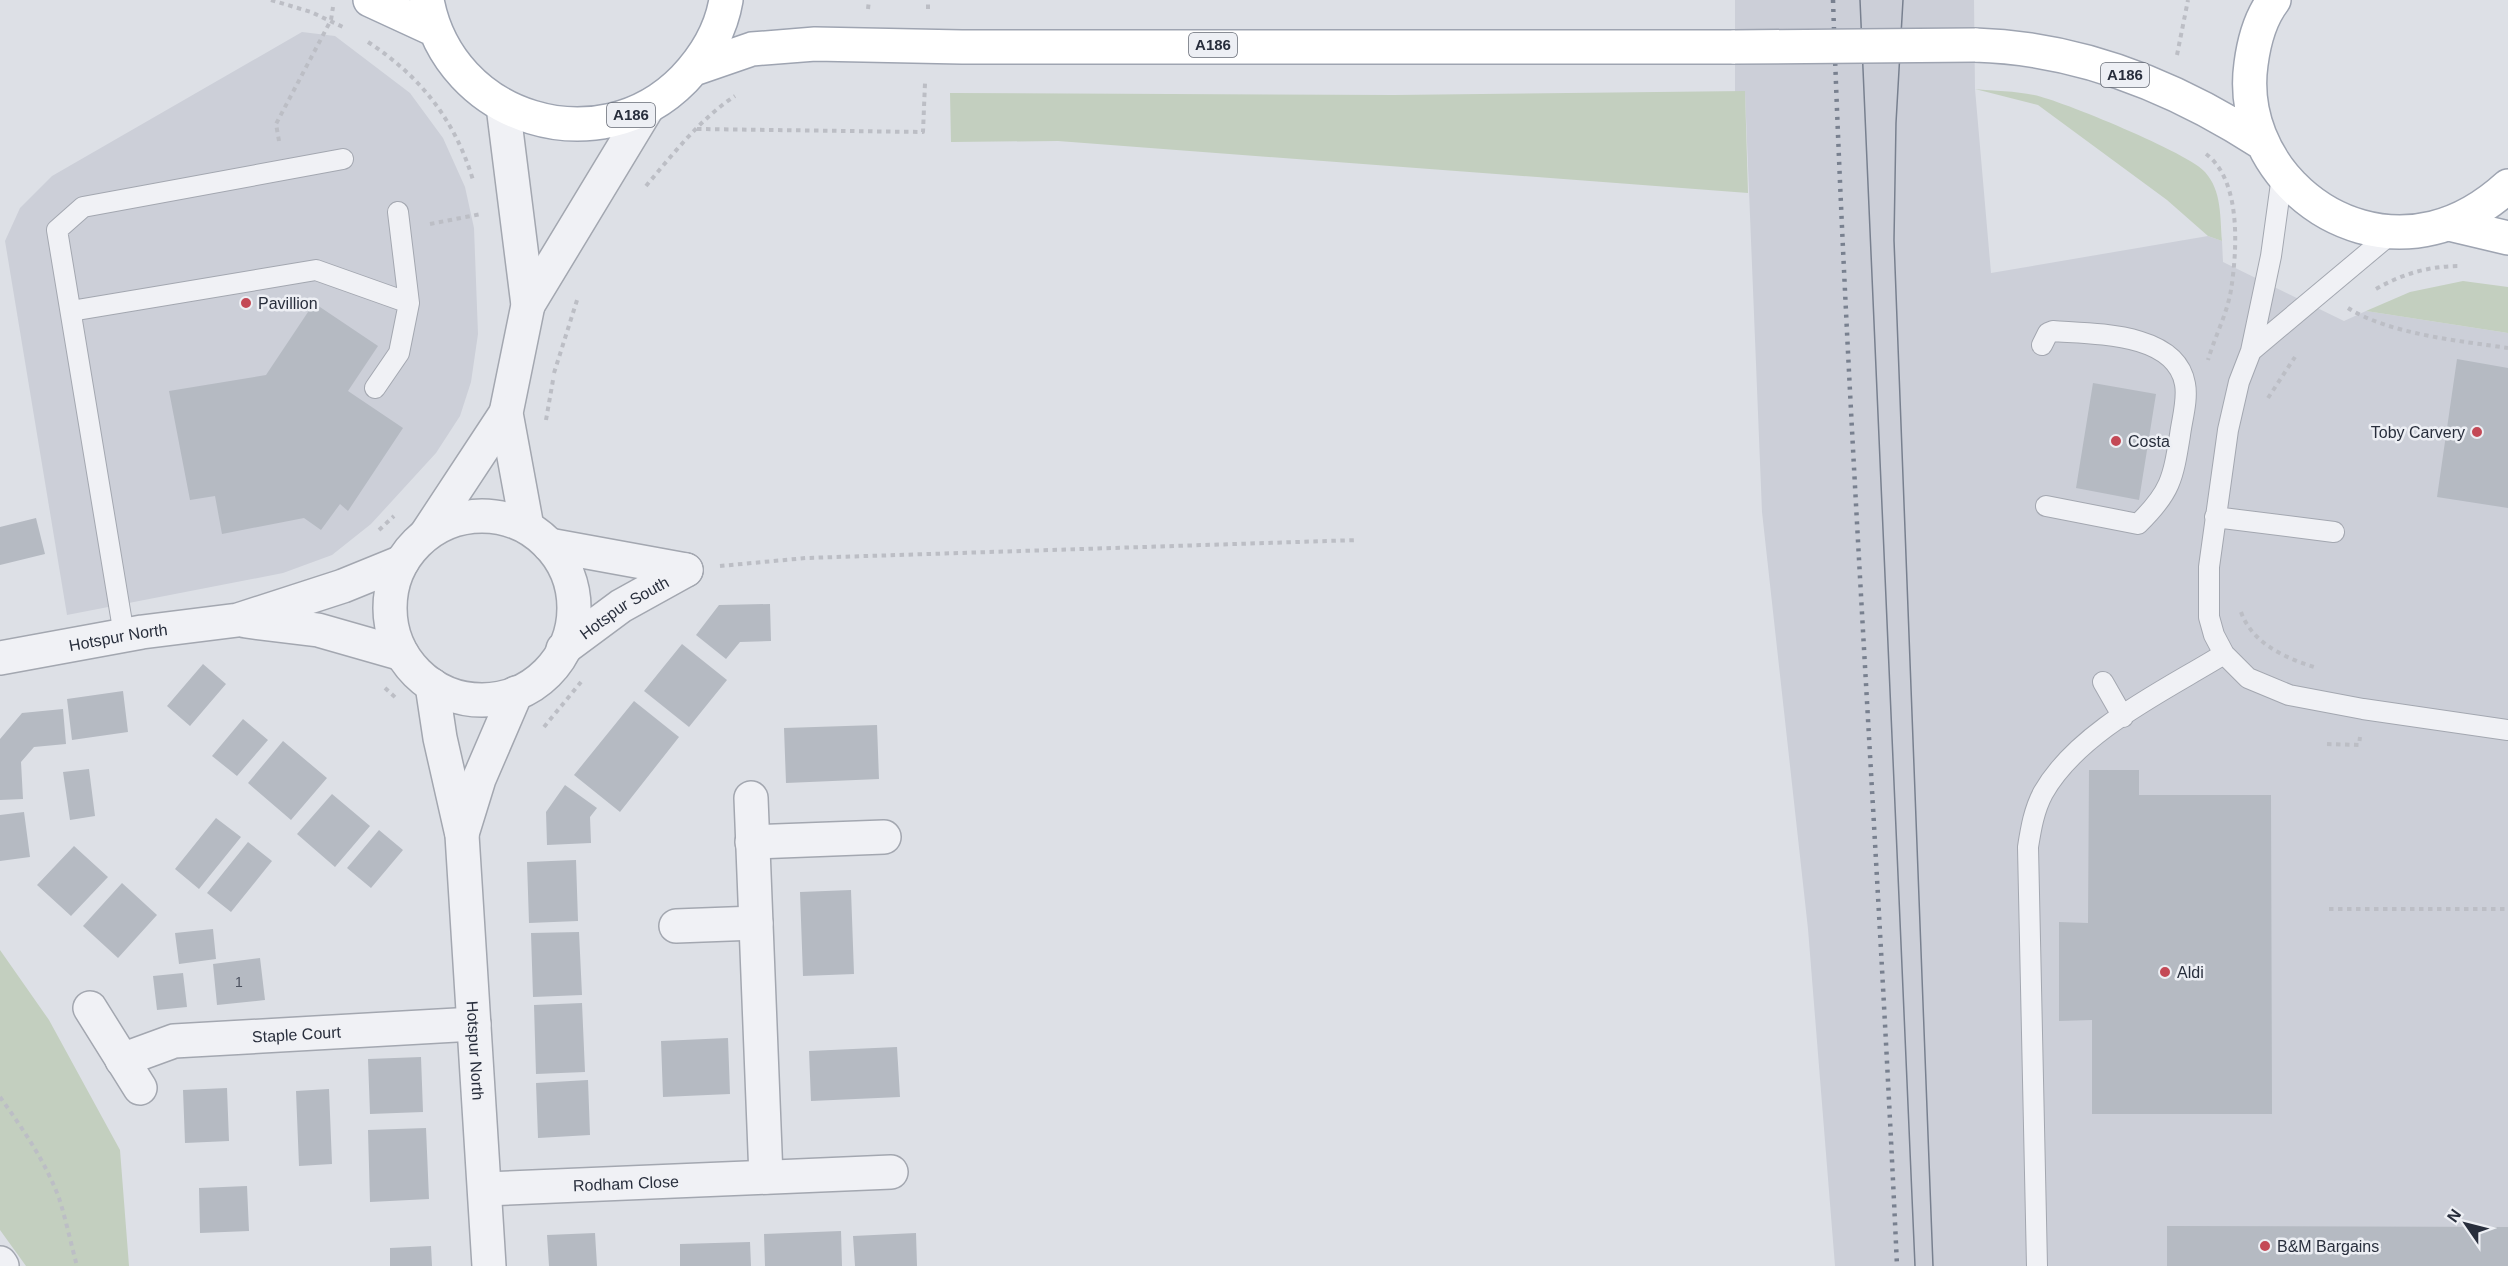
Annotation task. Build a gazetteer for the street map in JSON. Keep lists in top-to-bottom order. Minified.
{"streets":{"main road":["A186"],"street":["Hotspur South","Hotspur North","Staple Court","Rodham Close"]},"crossings":[["Hotspur South","Hotspur North"],["Hotspur North","Staple Court"],["Hotspur North","Rodham Close"]],"places":["Pavillion","Toby Carvery","Costa","Aldi","B&M Bargains"],"house_numbers":["1"],"north":"top left"}
